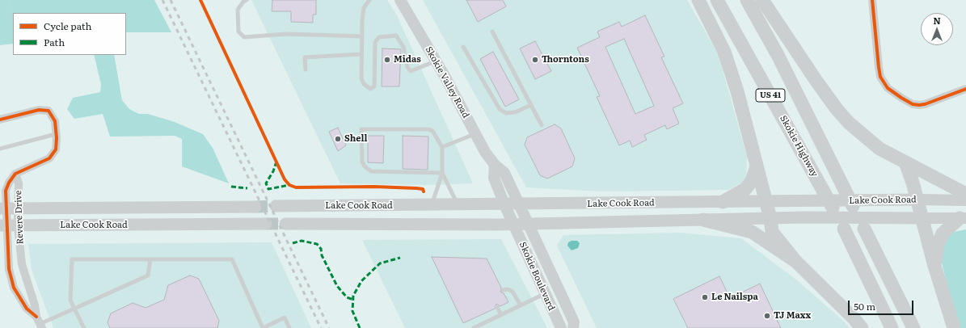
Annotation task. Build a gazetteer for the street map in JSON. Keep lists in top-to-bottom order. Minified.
{"streets":{"highway":["US 41","Skokie Highway"],"main road":["Skokie Valley Road","Lake Cook Road","Skokie Boulevard"],"street":["Revere Drive"]},"crossings":[["Skokie Valley Road","Lake Cook Road"],["Skokie Valley Road","Skokie Boulevard"],["Lake Cook Road","Revere Drive"],["Lake Cook Road","Skokie Boulevard"]],"places":["Midas","Thorntons","Shell","Le Nailspa","TJ Maxx"],"legend":["Cycle path","Path"],"scale_bar":"50 m","north":"top"}
